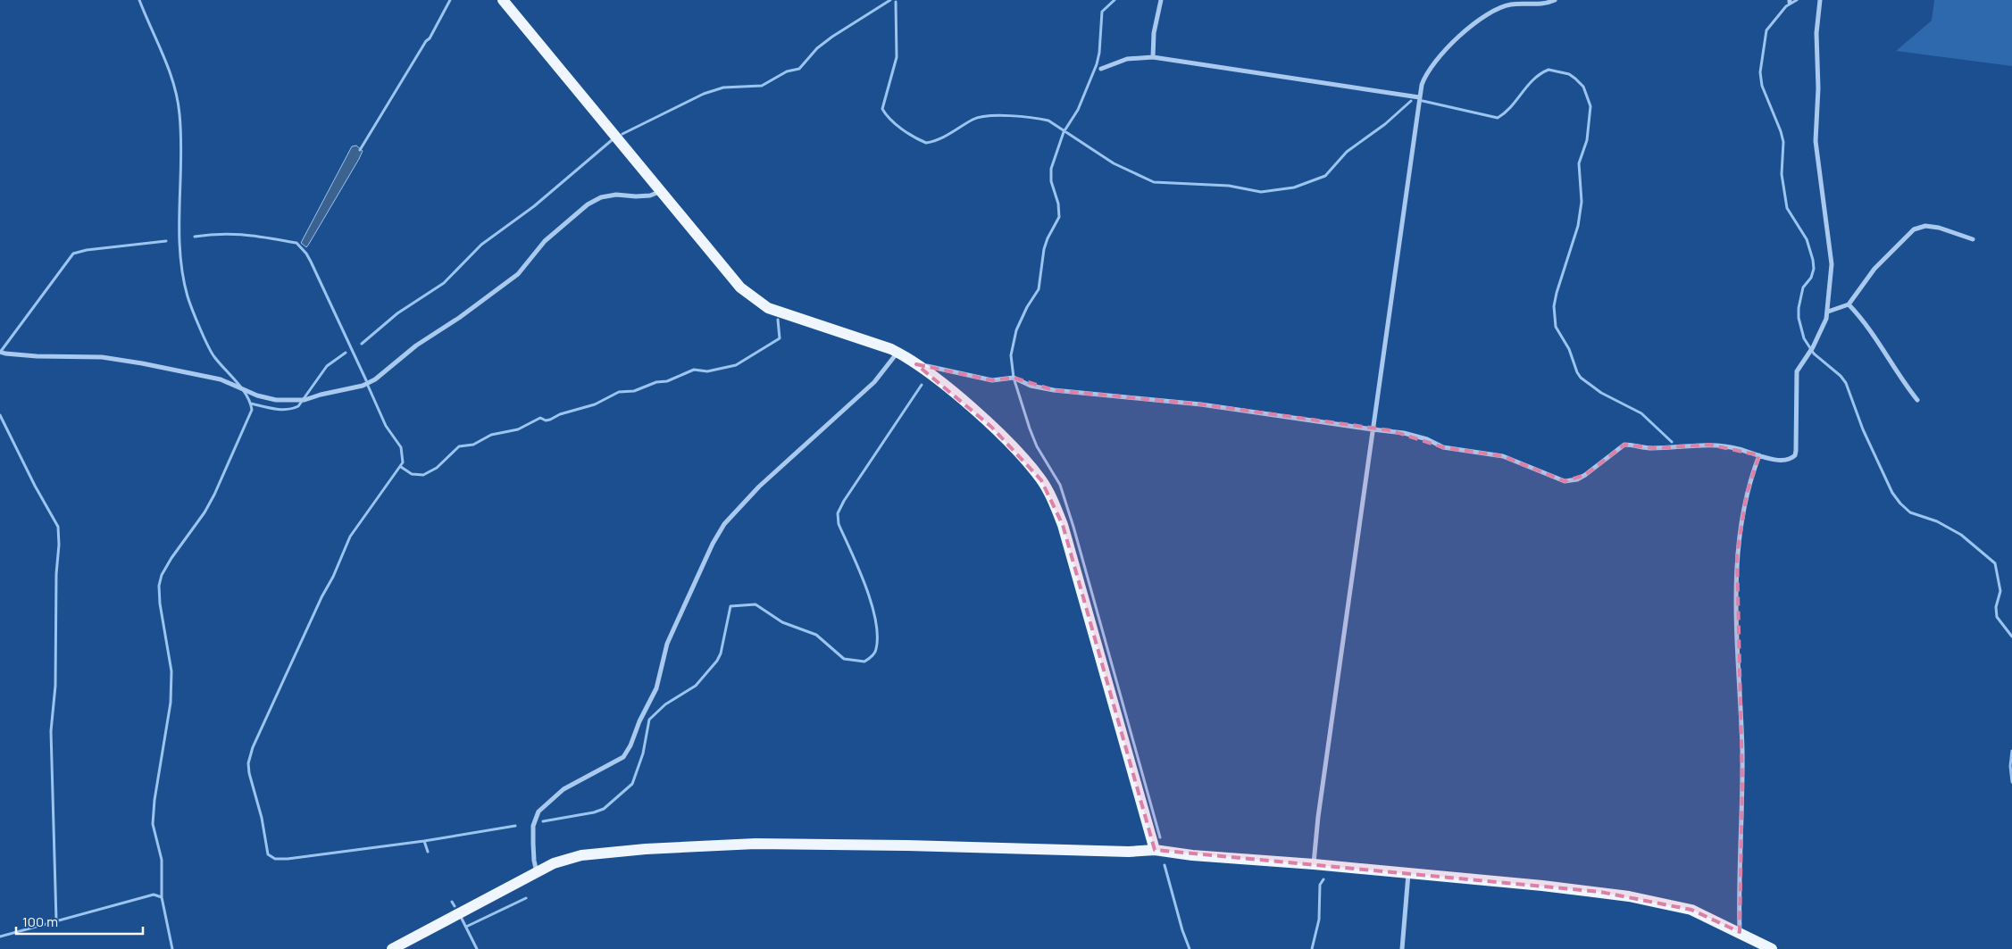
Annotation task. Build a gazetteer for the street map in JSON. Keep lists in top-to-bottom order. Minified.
{"scale_bar":"100 m"}
